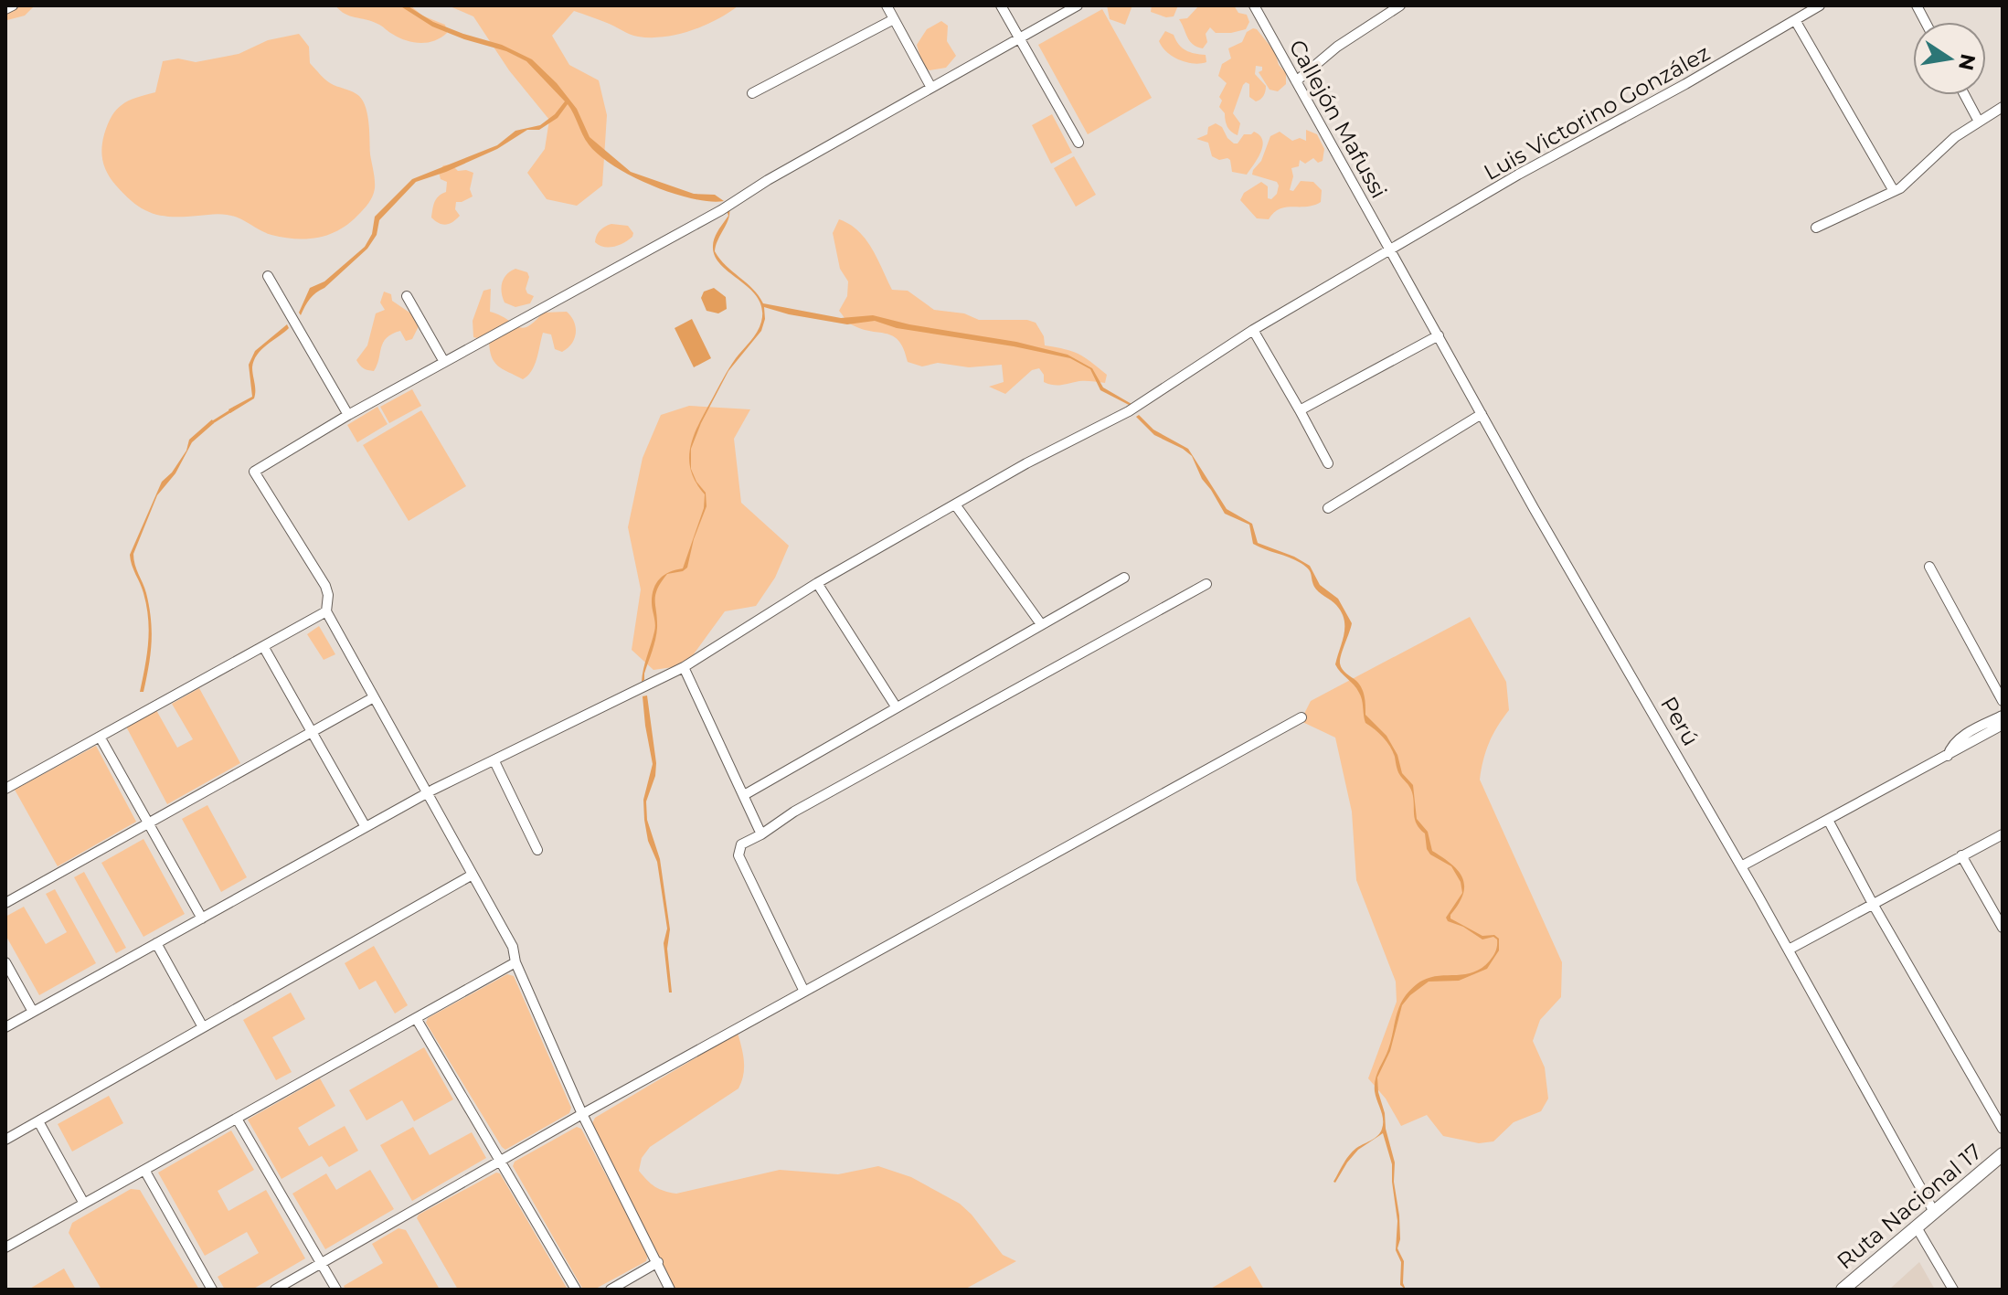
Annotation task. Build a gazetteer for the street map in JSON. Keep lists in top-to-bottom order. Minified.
{"streets":{"street":["Luis Victorino González","Callejón Mafussi","Perú","Ruta Nacional 17"]},"crossings":[["Luis Victorino González","Callejón Mafussi"],["Luis Victorino González","Perú"],["Callejón Mafussi","Perú"],["Perú","Ruta Nacional 17"]],"north":"right"}
